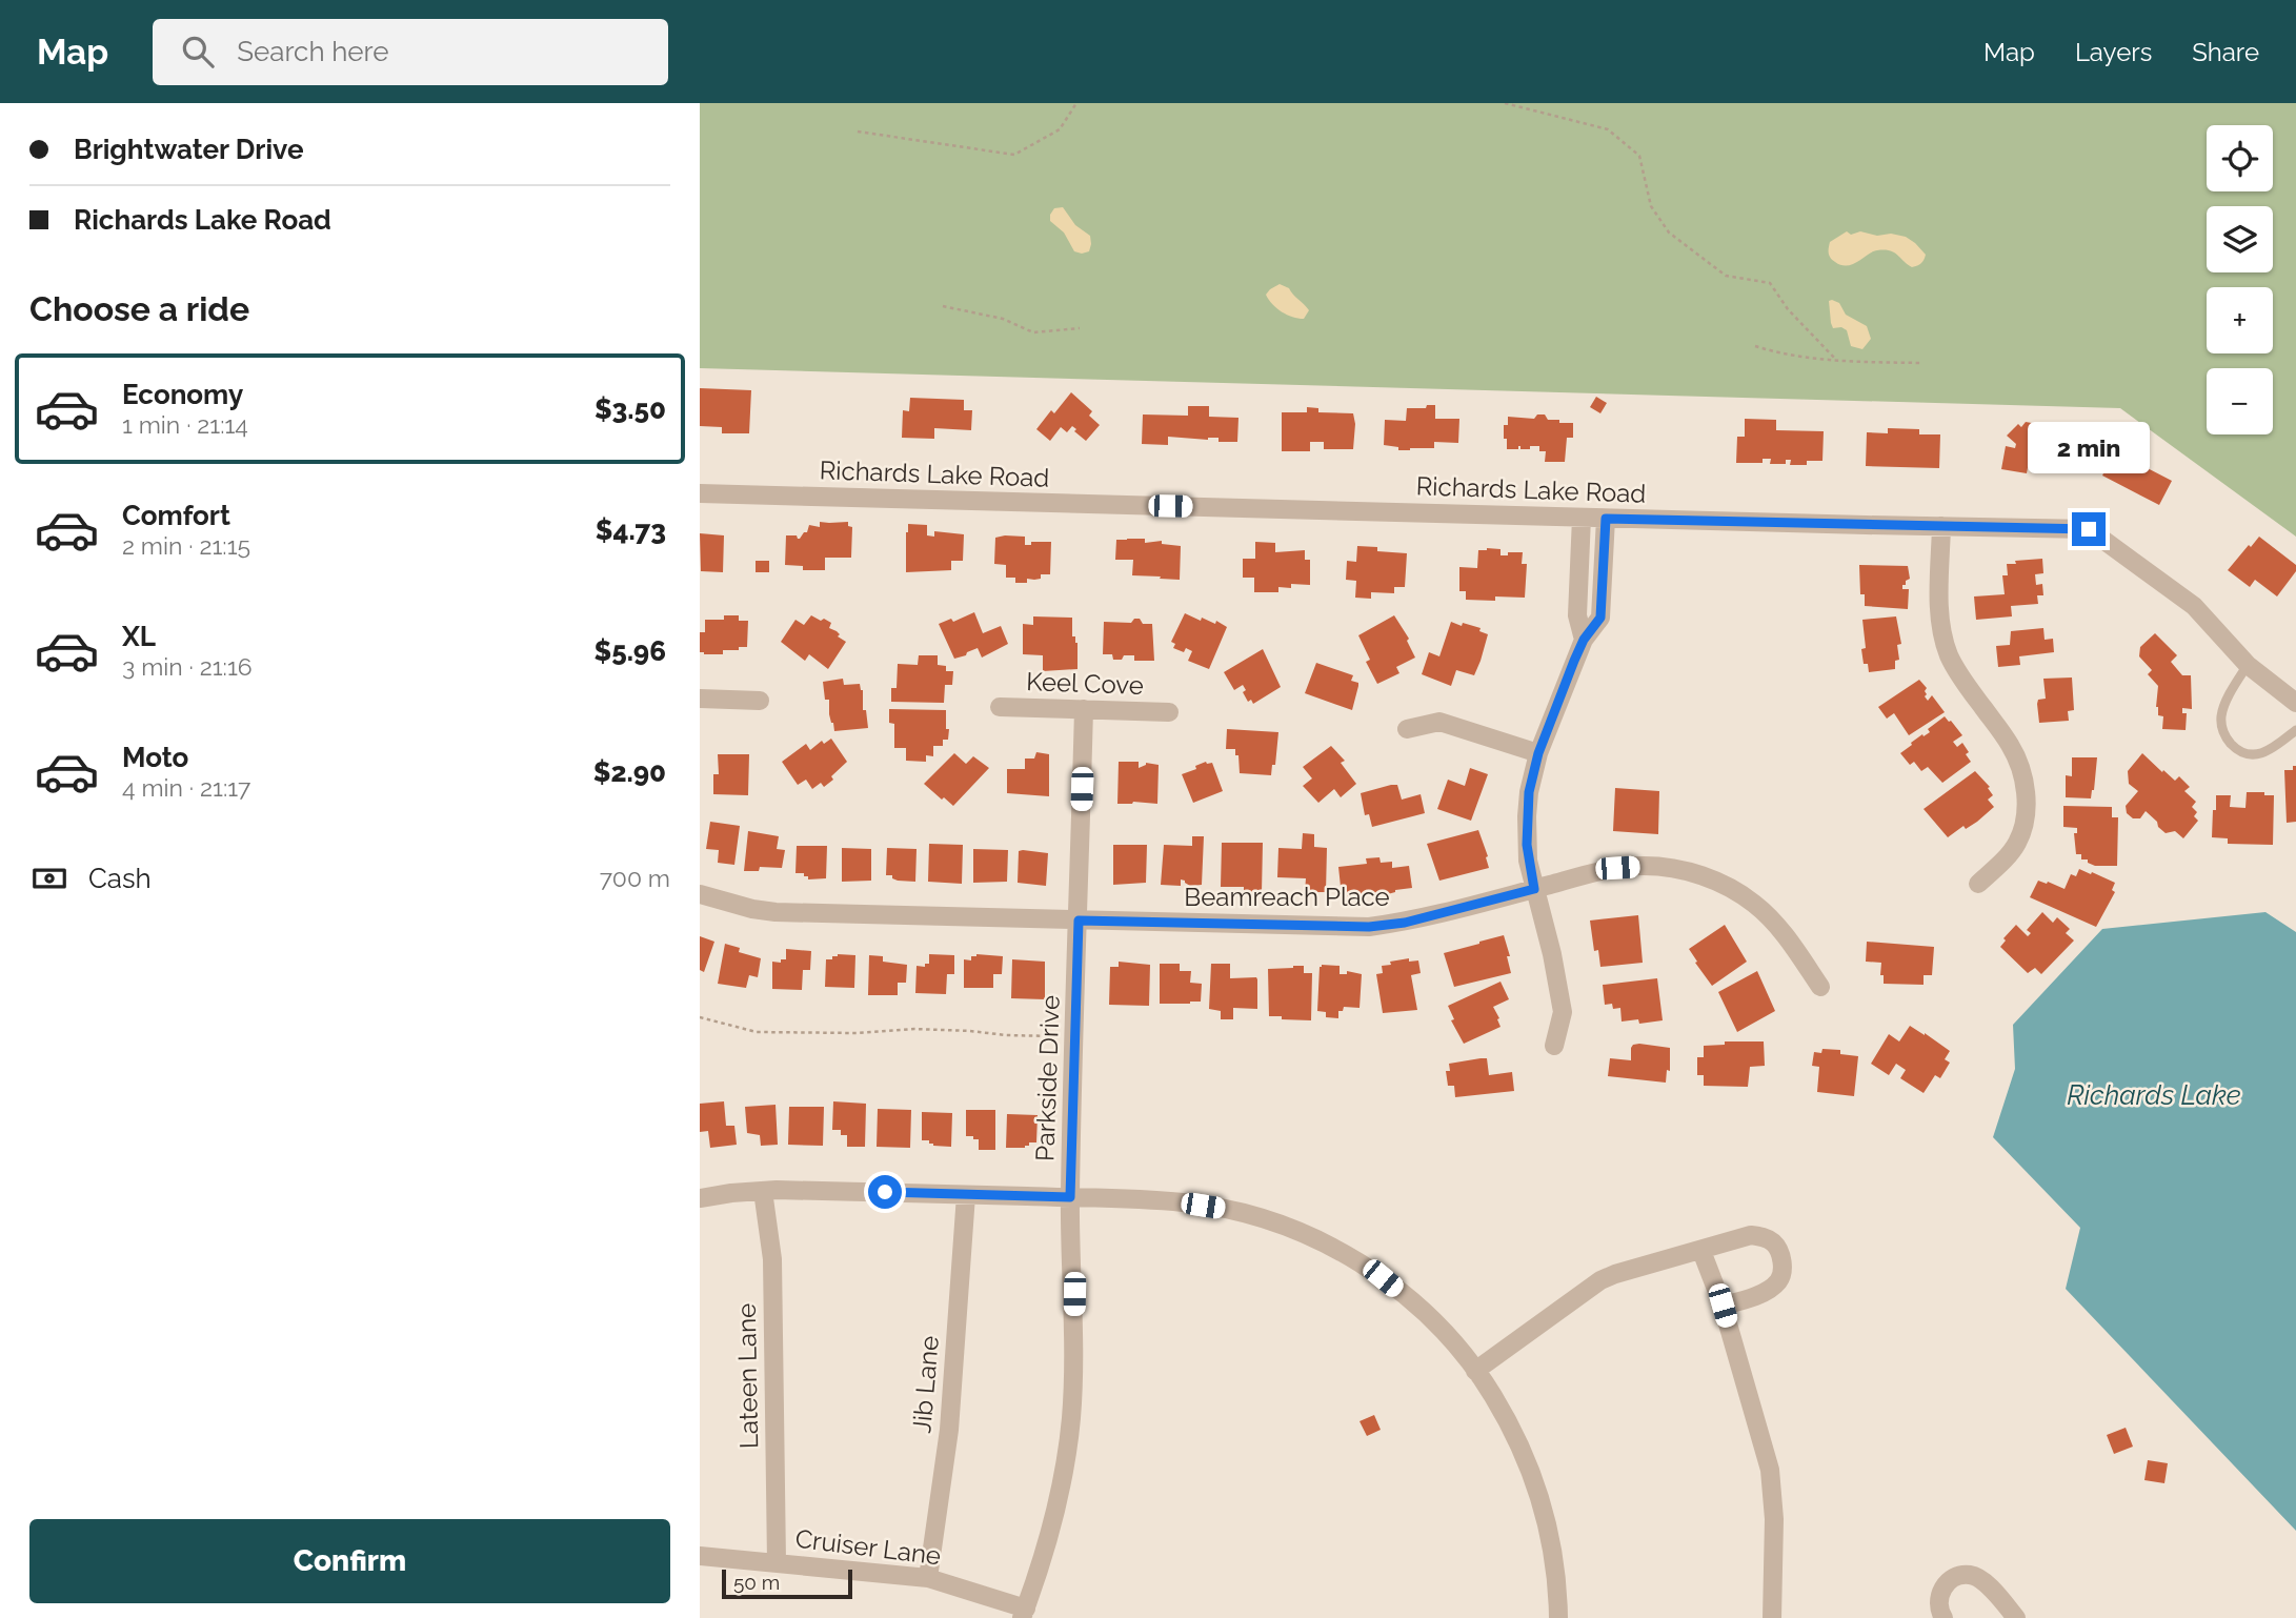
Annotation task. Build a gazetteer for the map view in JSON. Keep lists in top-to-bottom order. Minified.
{"streets":{"street":["Richards Lake Road","Keel Cove","Beamreach Place","Parkside Drive","Lateen Lane","Jib Lane","Cruiser Lane"]},"crossings":[["Keel Cove","Parkside Drive"],["Beamreach Place","Parkside Drive"],["Parkside Drive","Cruiser Lane"],["Lateen Lane","Cruiser Lane"],["Jib Lane","Cruiser Lane"]],"water":["Richards Lake"],"scale_bar":"50 m","page":{"header":"Map","search":"Search here","nav":["Map","Layers","Share"],"banner":["Brightwater Drive","Richards Lake Road"],"map_buttons":["+","−"],"heading":"Choose a ride","list":[{"name":"Economy","note":"1 min · 21:14","value":"$3.50"},{"name":"Comfort","note":"2 min · 21:15","value":"$4.73"},{"name":"XL","note":"3 min · 21:16","value":"$5.96"},{"name":"Moto","note":"4 min · 21:17","value":"$2.90"}],"bubble":"2 min","pay":["Cash","700 m"],"buttons":"Confirm","scale":"50 m"}}
